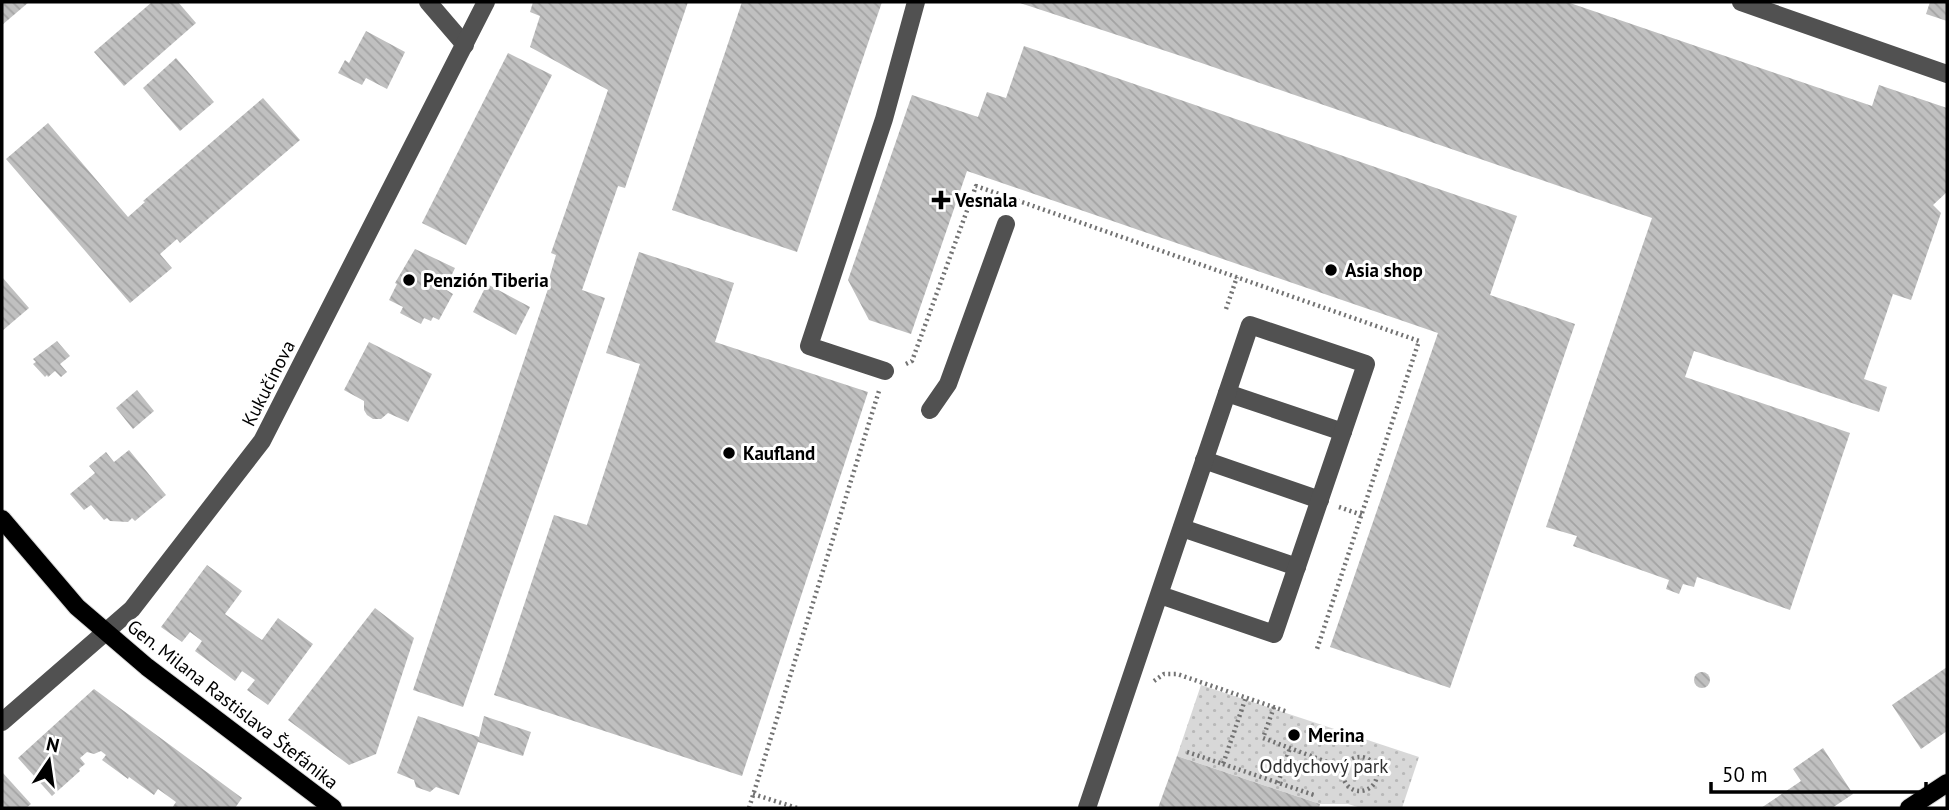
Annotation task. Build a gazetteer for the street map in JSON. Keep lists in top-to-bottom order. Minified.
{"streets":{"main road":["Gen. Milana Rastislava Štefánika"],"street":["Kukučínova"]},"crossings":[["Kukučínova","Gen. Milana Rastislava Štefánika"]],"parks":["Oddychový park"],"places":{"health":["Vesnala"],"other":["Asia shop","Penzión Tiberia","Kaufland","Merina"]},"scale_bar":"50 m","north":"top"}
